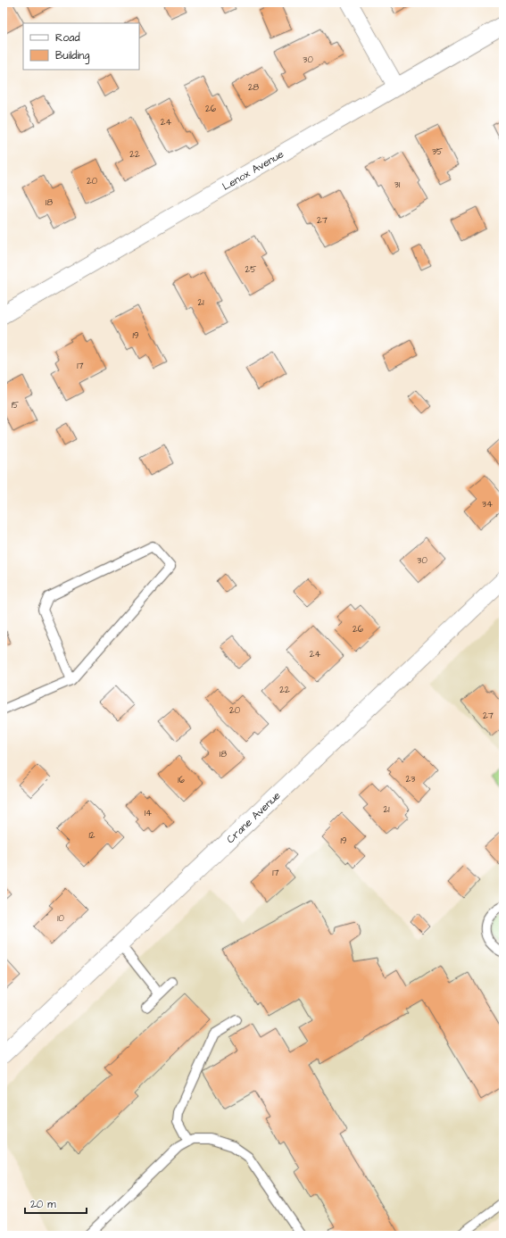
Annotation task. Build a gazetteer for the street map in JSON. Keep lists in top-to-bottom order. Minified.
{"streets":{"street":["Lenox Avenue","Crane Avenue"]},"house_numbers":["30","28","26","24","35","22","20","31","18","27","25","21","19","17","15","34","30","26","24","22","20","27","18","23","16","21","14","12","19","17","10"],"legend":["Road","Building"],"scale_bar":"20 m"}
